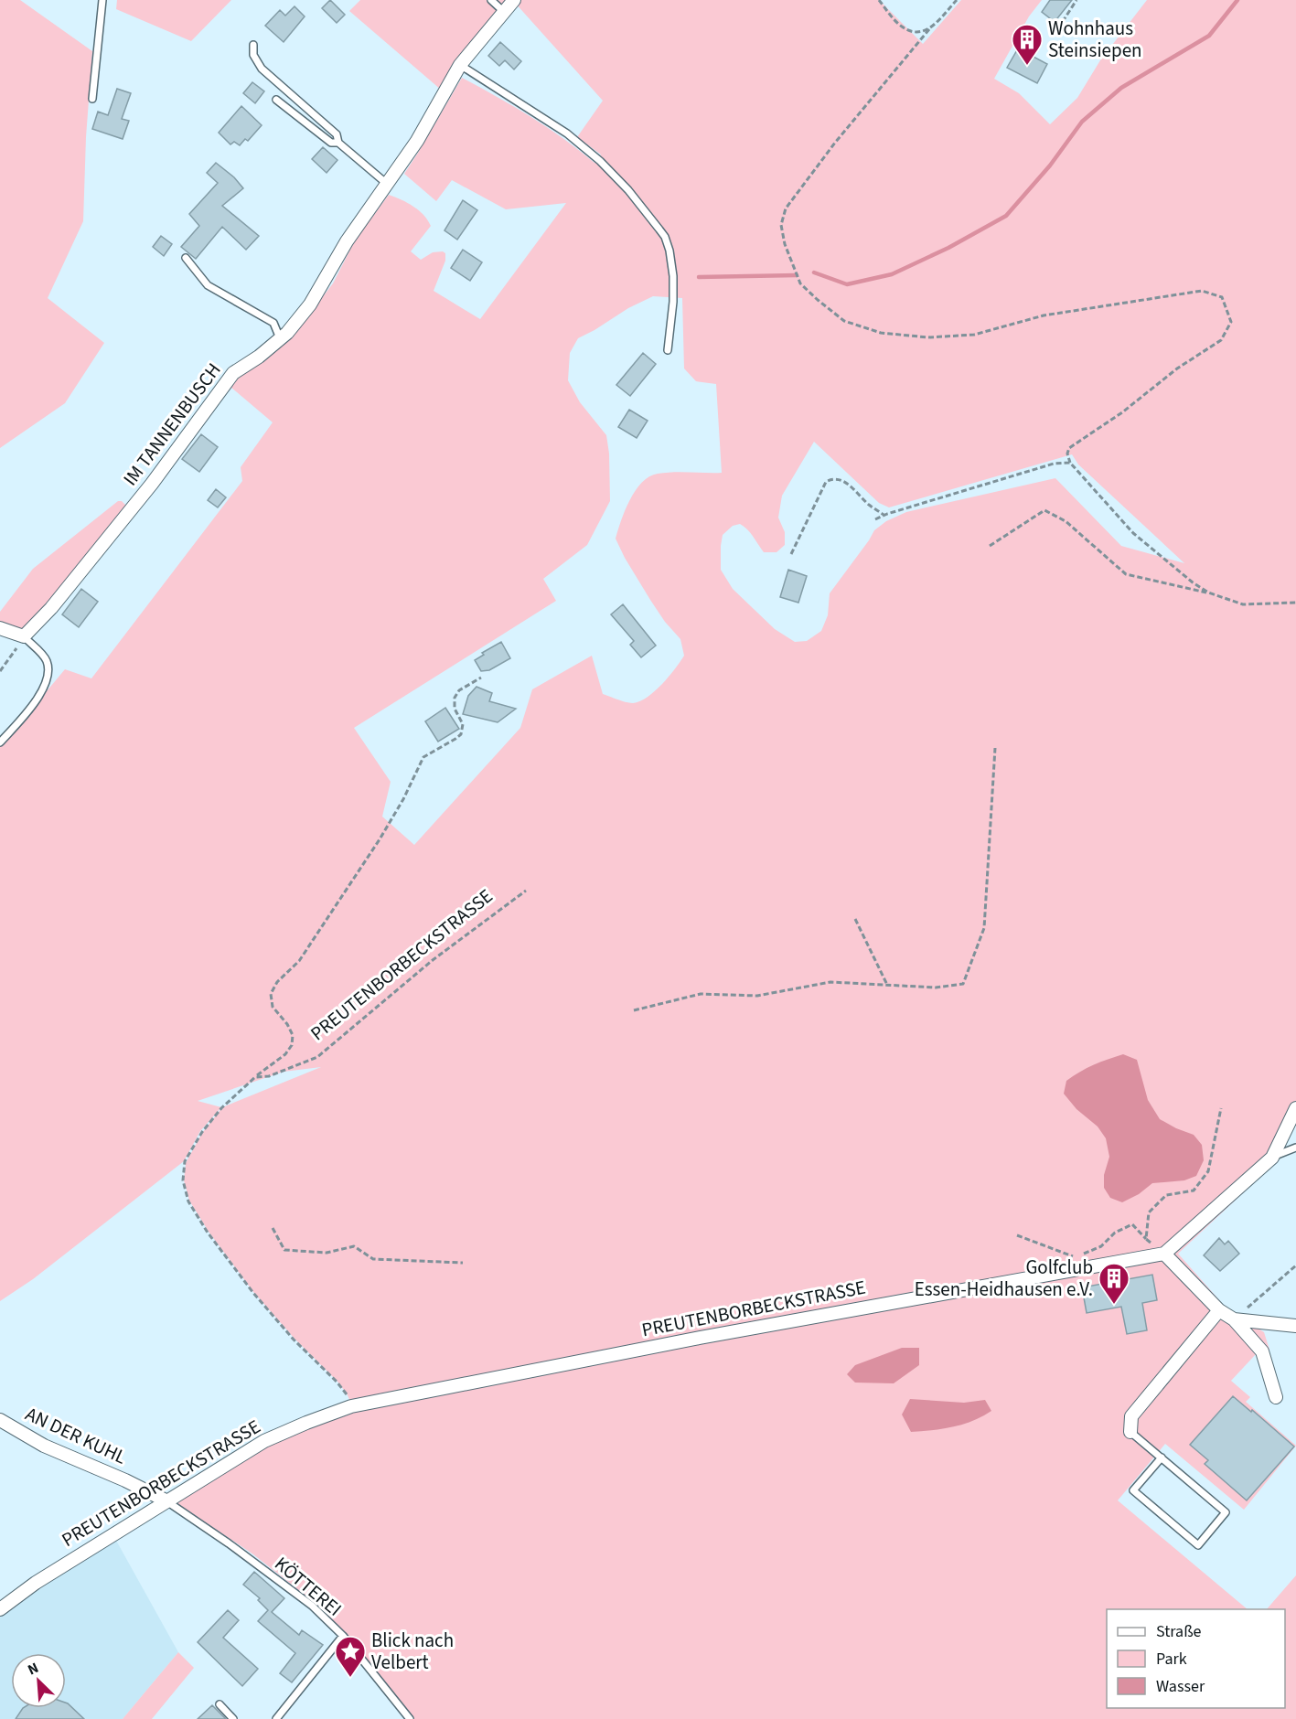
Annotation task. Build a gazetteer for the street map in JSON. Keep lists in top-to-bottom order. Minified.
{"streets":{"street":["IM TANNENBUSCH","PREUTENBORBECKSTRASSE","AN DER KUHL"],"lane":["KÖTTEREI"]},"crossings":[["PREUTENBORBECKSTRASSE","AN DER KUHL"],["PREUTENBORBECKSTRASSE","KÖTTEREI"],["AN DER KUHL","KÖTTEREI"]],"places":{"building":["Wohnhaus Steinsiepen","Golfclub Essen-Heidhausen e.V."],"place":["Blick nach Velbert"]},"legend":["Straße","Park","Wasser"],"north":"top left"}
